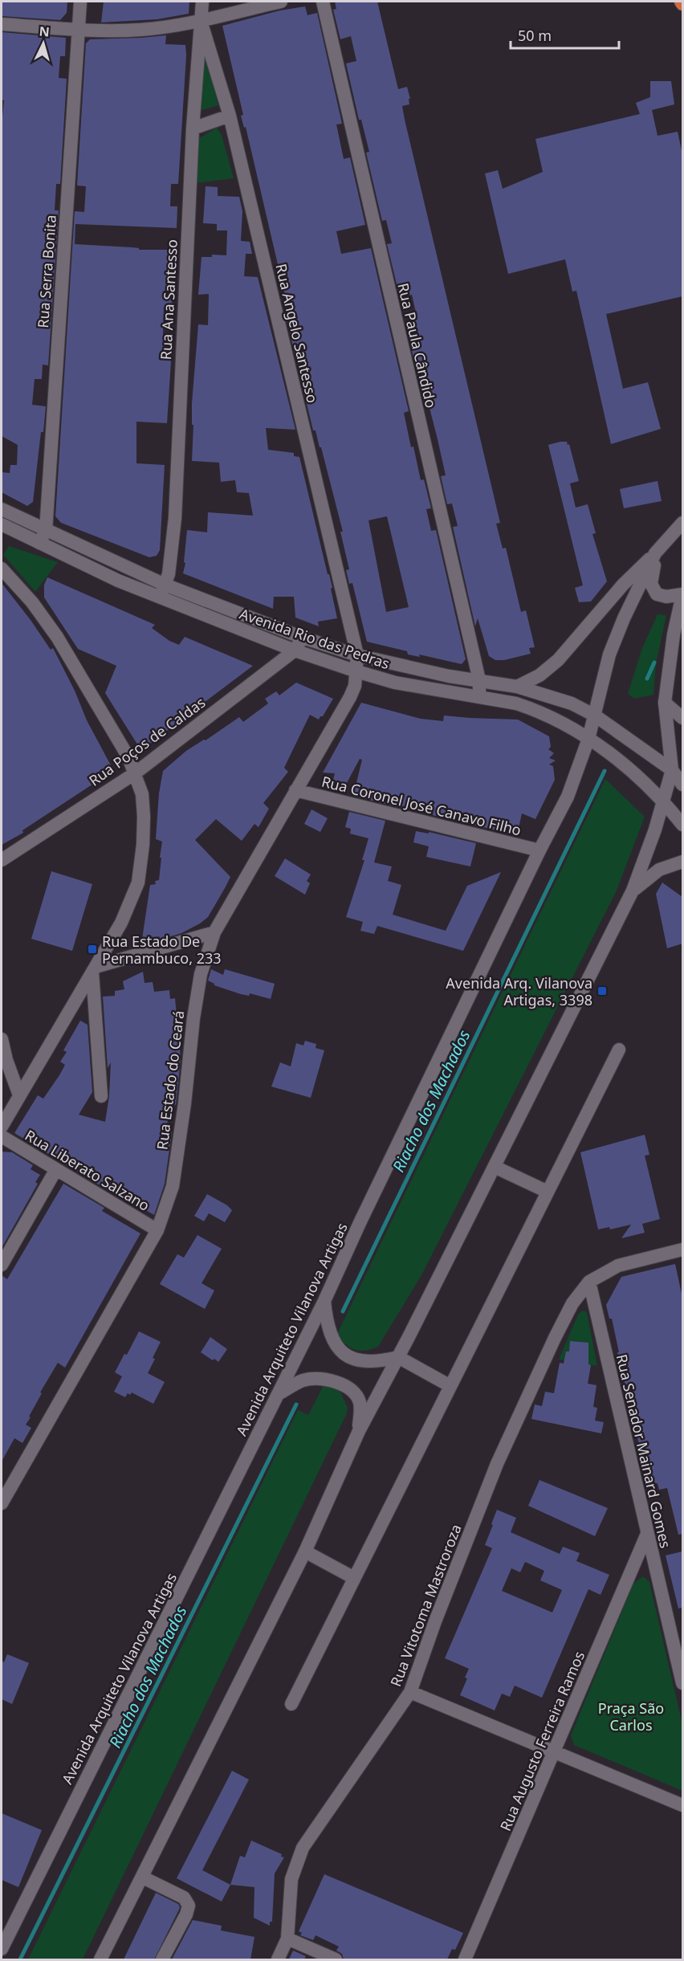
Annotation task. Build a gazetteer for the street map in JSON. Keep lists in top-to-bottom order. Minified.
{"streets":{"street":["Rua Serra Bonita","Rua Ana Santesso","Rua Angelo Santesso","Rua Paula Cândido","Avenida Rio das Pedras","Rua Poços de Caldas","Rua Coronel José Canavo Filho","Rua Estado do Ceará","Rua Liberato Salzano","Avenida Arquiteto Vilanova Artigas","Rua Senador Mainard Gomes","Rua Vitotoma Mastroroza","Rua Augusto Ferreira Ramos"]},"crossings":[["Rua Serra Bonita","Avenida Rio das Pedras"],["Rua Ana Santesso","Rua Angelo Santesso"],["Rua Ana Santesso","Avenida Rio das Pedras"],["Rua Angelo Santesso","Avenida Rio das Pedras"],["Rua Angelo Santesso","Rua Estado do Ceará"],["Rua Paula Cândido","Avenida Rio das Pedras"],["Avenida Rio das Pedras","Rua Poços de Caldas"],["Avenida Rio das Pedras","Rua Estado do Ceará"],["Avenida Rio das Pedras","Avenida Arquiteto Vilanova Artigas"],["Rua Coronel José Canavo Filho","Rua Estado do Ceará"],["Rua Coronel José Canavo Filho","Avenida Arquiteto Vilanova Artigas"],["Rua Estado do Ceará","Rua Liberato Salzano"],["Rua Senador Mainard Gomes","Rua Vitotoma Mastroroza"],["Rua Senador Mainard Gomes","Rua Augusto Ferreira Ramos"]],"water":["Riacho dos Machados"],"parks":["Praça São Carlos"],"places":{"transit":["Rua Estado De Pernambuco, 233","Avenida Arq. Vilanova Artigas, 3398"]},"scale_bar":"50 m","north":"top"}
